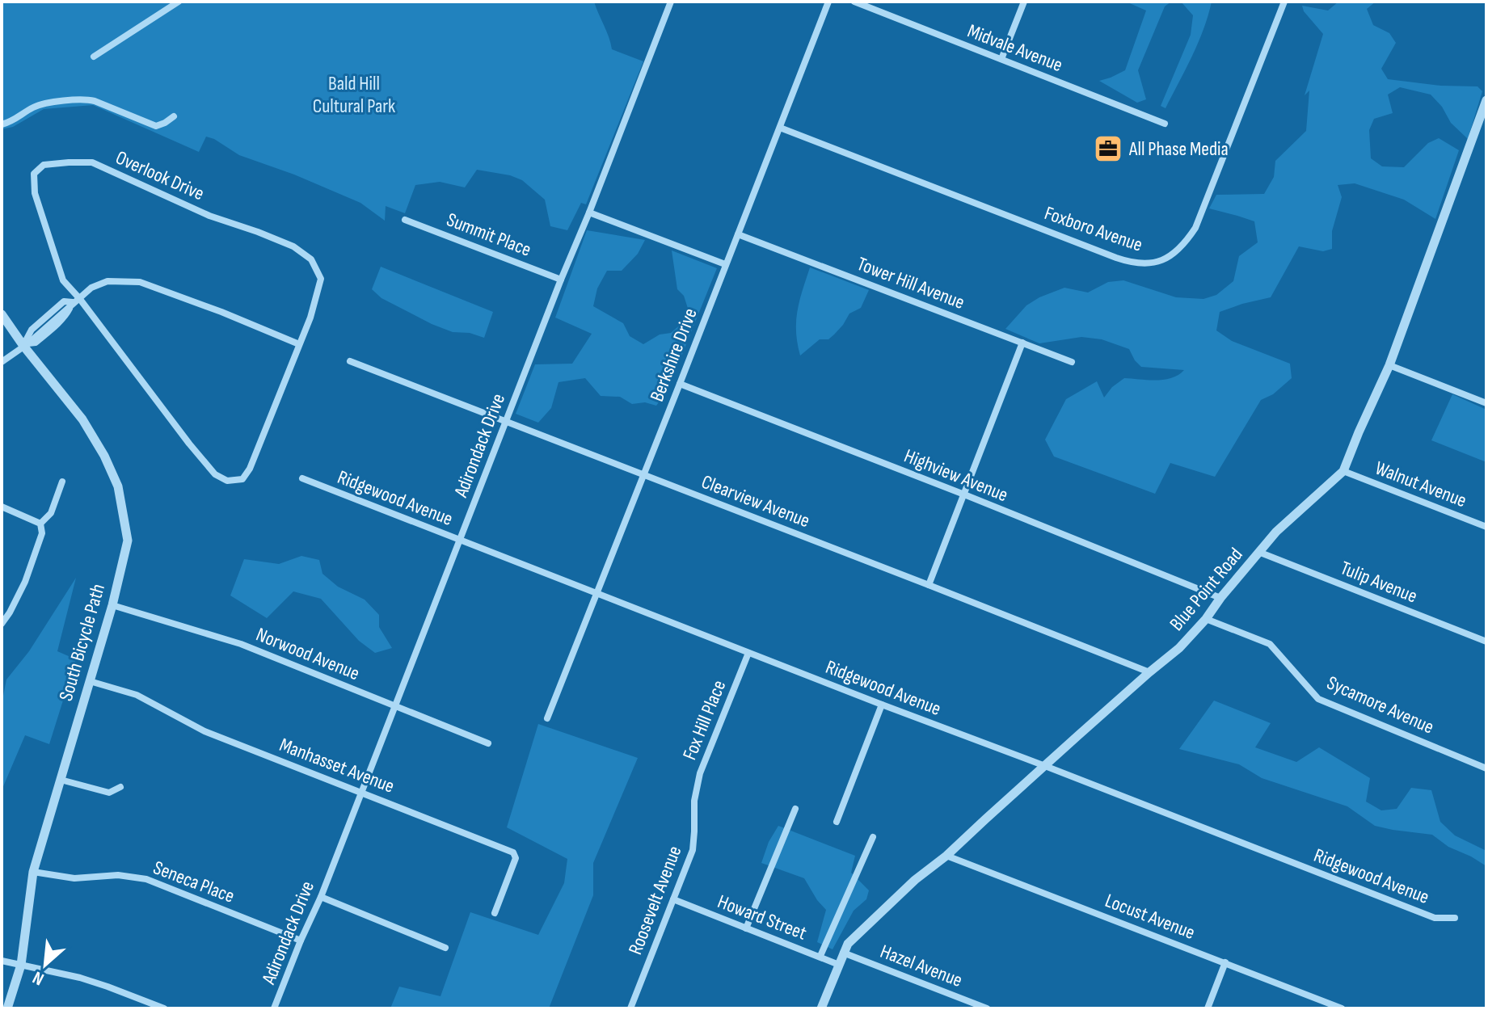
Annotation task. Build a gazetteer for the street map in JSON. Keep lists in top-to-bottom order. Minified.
{"streets":{"street":["Midvale Avenue","Overlook Drive","Foxboro Avenue","Summit Place","Tower Hill Avenue","Berkshire Drive","Adirondack Drive","Highview Avenue","Walnut Avenue","Ridgewood Avenue","Clearview Avenue","Tulip Avenue","Blue Point Road","South Bicycle Path","Norwood Avenue","Sycamore Avenue","Fox Hill Place","Manhasset Avenue","Seneca Place","Roosevelt Avenue","Locust Avenue","Howard Street","Hazel Avenue"]},"crossings":[["Foxboro Avenue","Berkshire Drive"],["Summit Place","Adirondack Drive"],["Tower Hill Avenue","Berkshire Drive"],["Berkshire Drive","Highview Avenue"],["Berkshire Drive","Ridgewood Avenue"],["Berkshire Drive","Clearview Avenue"],["Adirondack Drive","Ridgewood Avenue"],["Adirondack Drive","Clearview Avenue"],["Adirondack Drive","Norwood Avenue"],["Adirondack Drive","Manhasset Avenue"],["Adirondack Drive","Seneca Place"],["Highview Avenue","Blue Point Road"],["Walnut Avenue","Blue Point Road"],["Ridgewood Avenue","Blue Point Road"],["Ridgewood Avenue","Fox Hill Place"],["Clearview Avenue","Blue Point Road"],["Tulip Avenue","Blue Point Road"],["Blue Point Road","Sycamore Avenue"],["Blue Point Road","Locust Avenue"],["Blue Point Road","Howard Street"],["Blue Point Road","Hazel Avenue"],["South Bicycle Path","Norwood Avenue"],["South Bicycle Path","Manhasset Avenue"],["South Bicycle Path","Seneca Place"],["Fox Hill Place","Roosevelt Avenue"],["Roosevelt Avenue","Howard Street"]],"parks":["Bald Hill Cultural Park"],"places":{"office":["All Phase Media"]},"north":"bottom left"}
